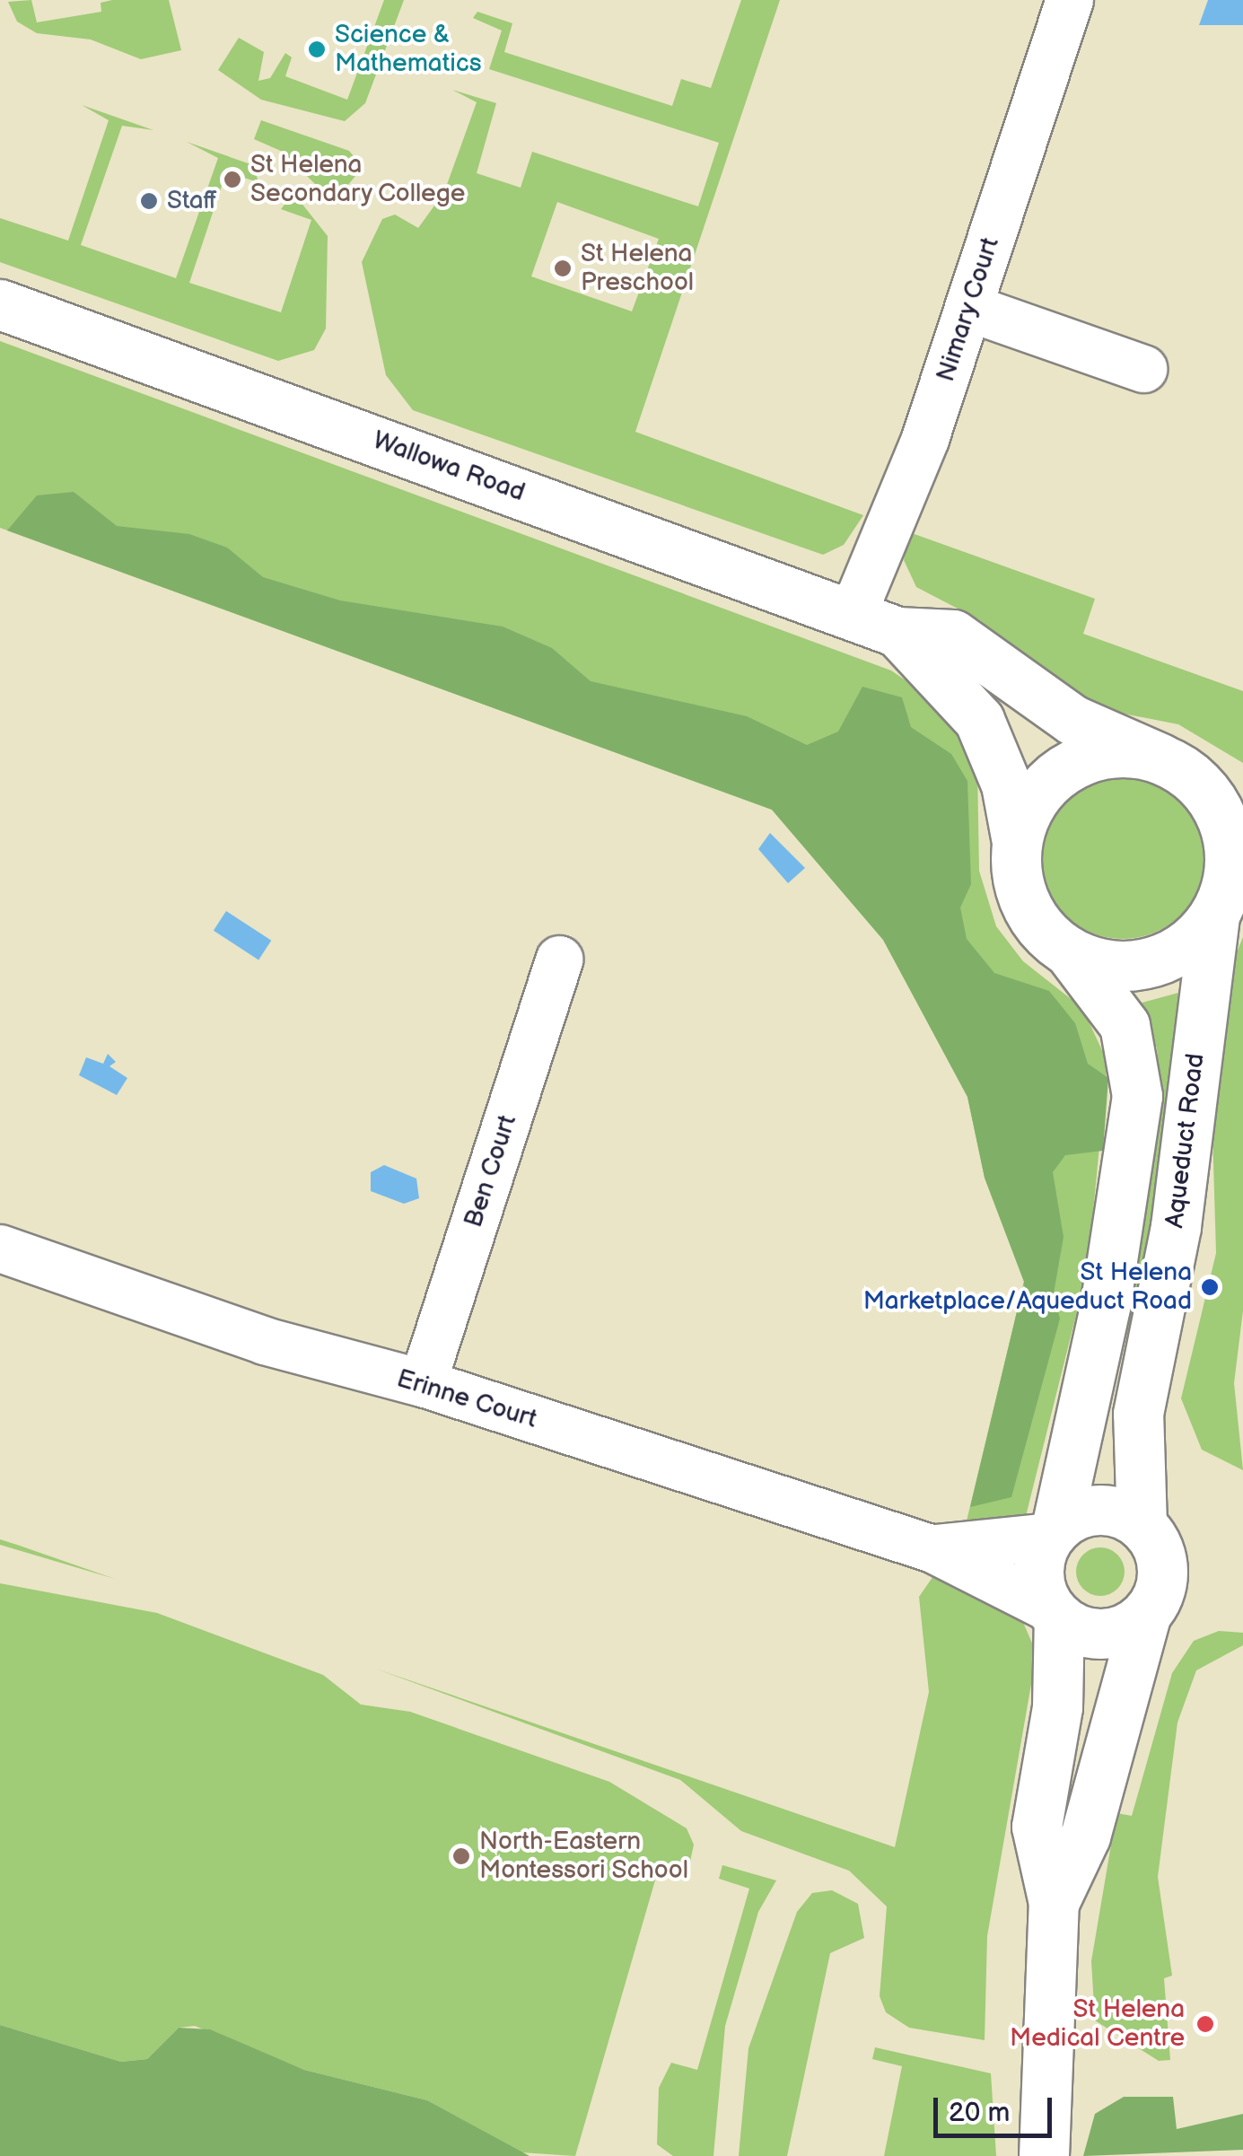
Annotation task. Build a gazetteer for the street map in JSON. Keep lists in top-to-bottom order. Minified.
{"streets":{"main road":["Wallowa Road","Aqueduct Road"],"street":["Nimary Court","Ben Court","Erinne Court"]},"crossings":[["Nimary Court","Wallowa Road"],["Wallowa Road","Aqueduct Road"],["Aqueduct Road","Erinne Court"],["Ben Court","Erinne Court"]],"places":["Science & Mathematics","St Helena Secondary College","Staff","St Helena Preschool","St Helena Marketplace/Aqueduct Road","North-Eastern Montessori School","St Helena Medical Centre"],"scale_bar":"20 m"}
